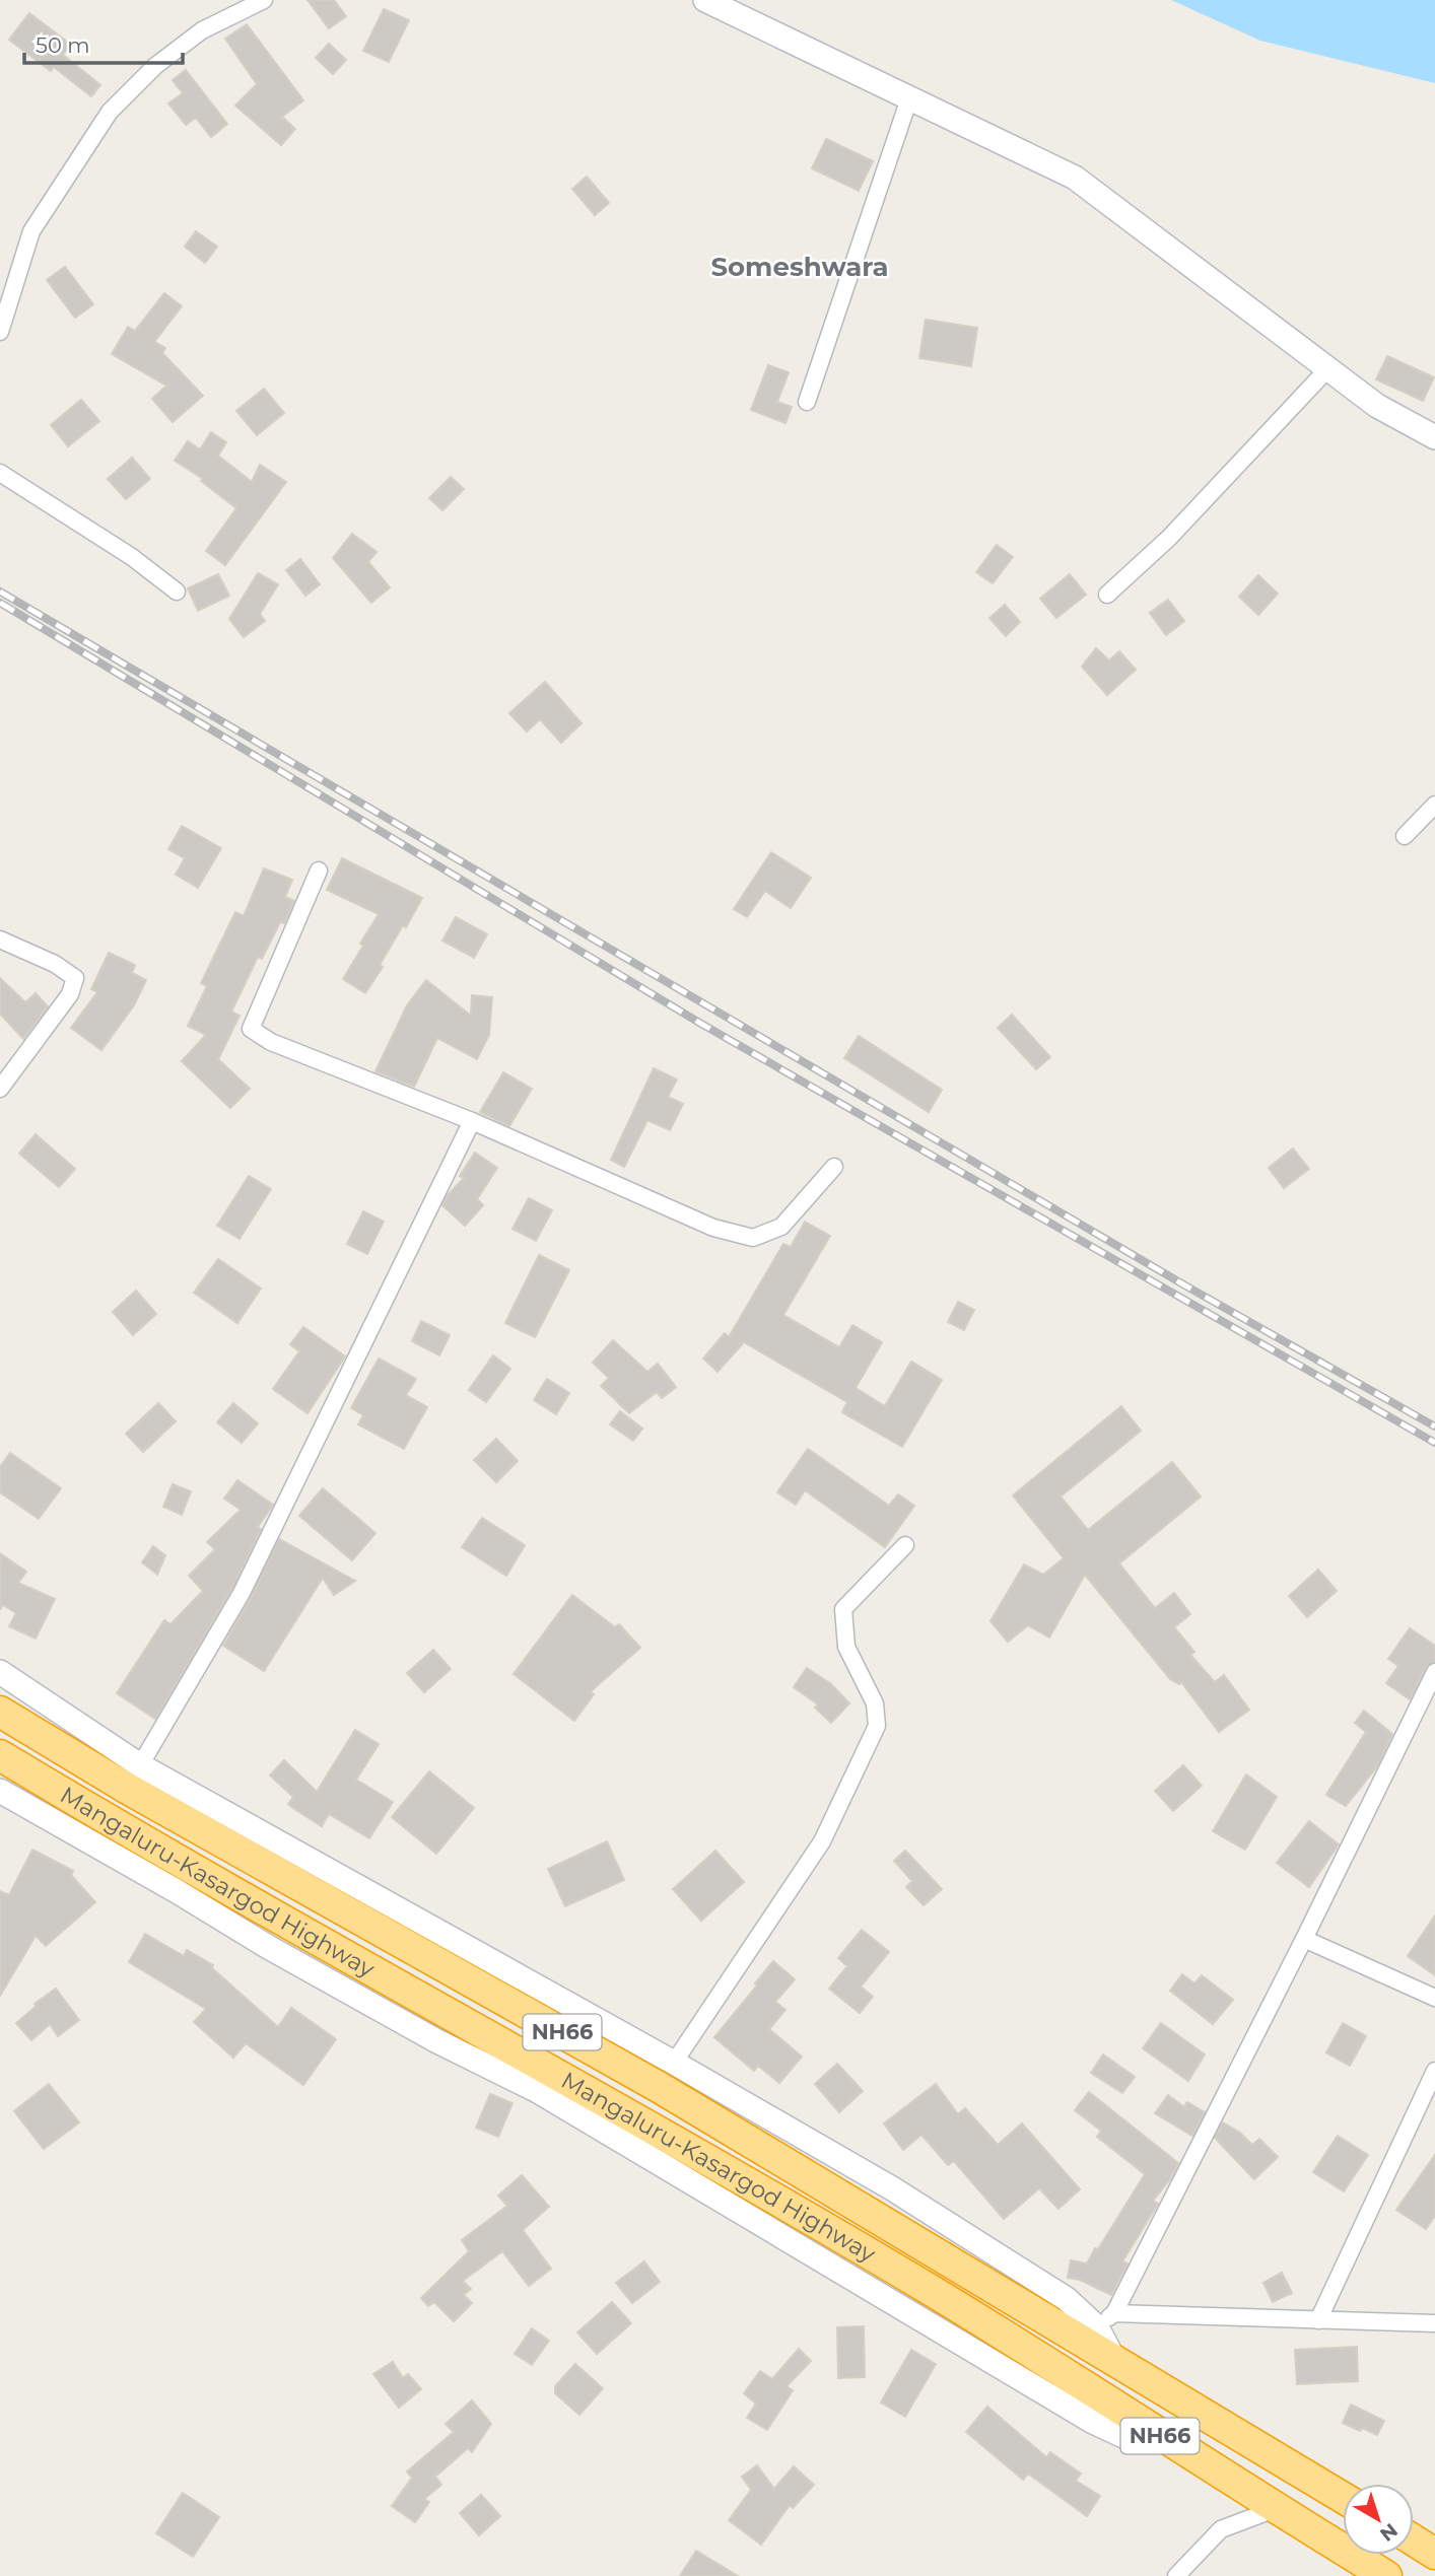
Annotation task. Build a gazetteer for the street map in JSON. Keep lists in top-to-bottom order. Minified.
{"streets":{"highway":["Mangaluru-Kasargod Highway","NH66"]},"districts":["Someshwara"],"scale_bar":"50 m","north":"bottom right"}
